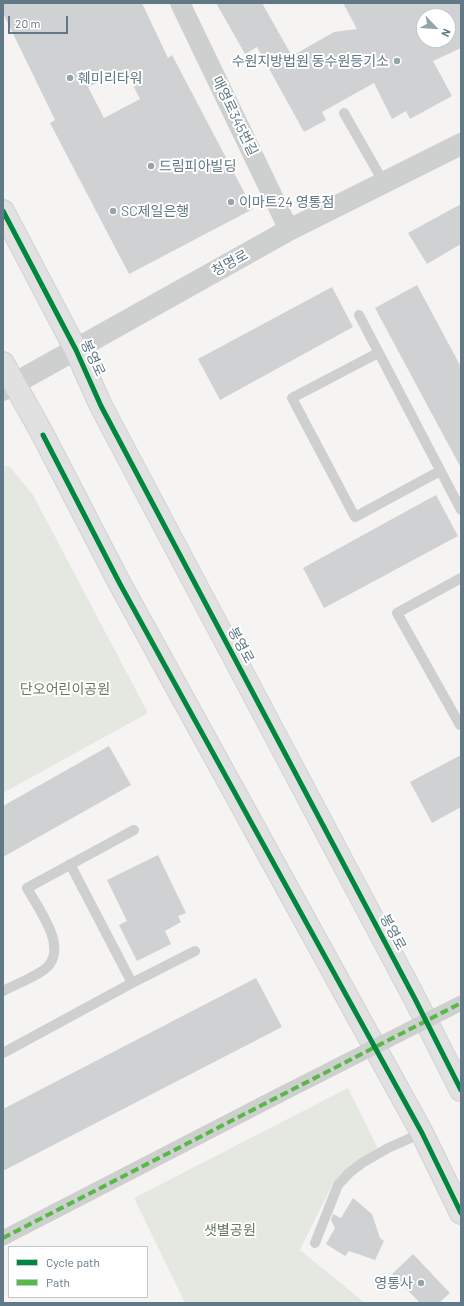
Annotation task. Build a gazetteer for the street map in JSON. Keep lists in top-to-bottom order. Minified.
{"streets":{"main road":["봉영로"],"street":["매영로345번길","청명로"]},"crossings":[["매영로345번길","청명로"],["청명로","봉영로"]],"parks":["단오어린이공원","샛별공원"],"places":["수원지방법원 동수원등기소","훼미리타워","드림피아빌딩","이마트24 영통점","SC제일은행","영통사"],"legend":["Cycle path","Path"],"scale_bar":"20 m","north":"bottom right"}
